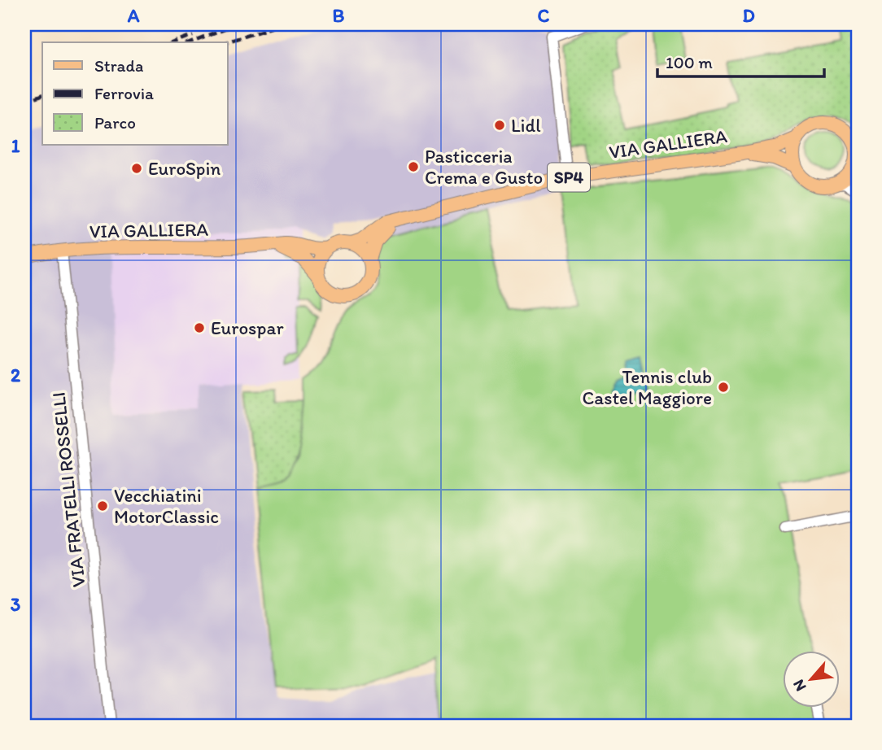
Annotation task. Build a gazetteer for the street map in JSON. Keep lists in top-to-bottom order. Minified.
{"streets":{"main road":["VIA GALLIERA","SP4"],"street":["VIA FRATELLI ROSSELLI"]},"crossings":[["VIA GALLIERA","SP4"],["VIA GALLIERA","VIA FRATELLI ROSSELLI"]],"places":["Lidl","Pasticceria Crema e Gusto","EuroSpin","Eurospar","Tennis club Castel Maggiore","Vecchiatini MotorClassic"],"legend":["Strada","Ferrovia","Parco"],"scale_bar":"100 m","north":"bottom left","grid":{"columns":["A","B","C","D"],"rows":["1","2","3"]}}
